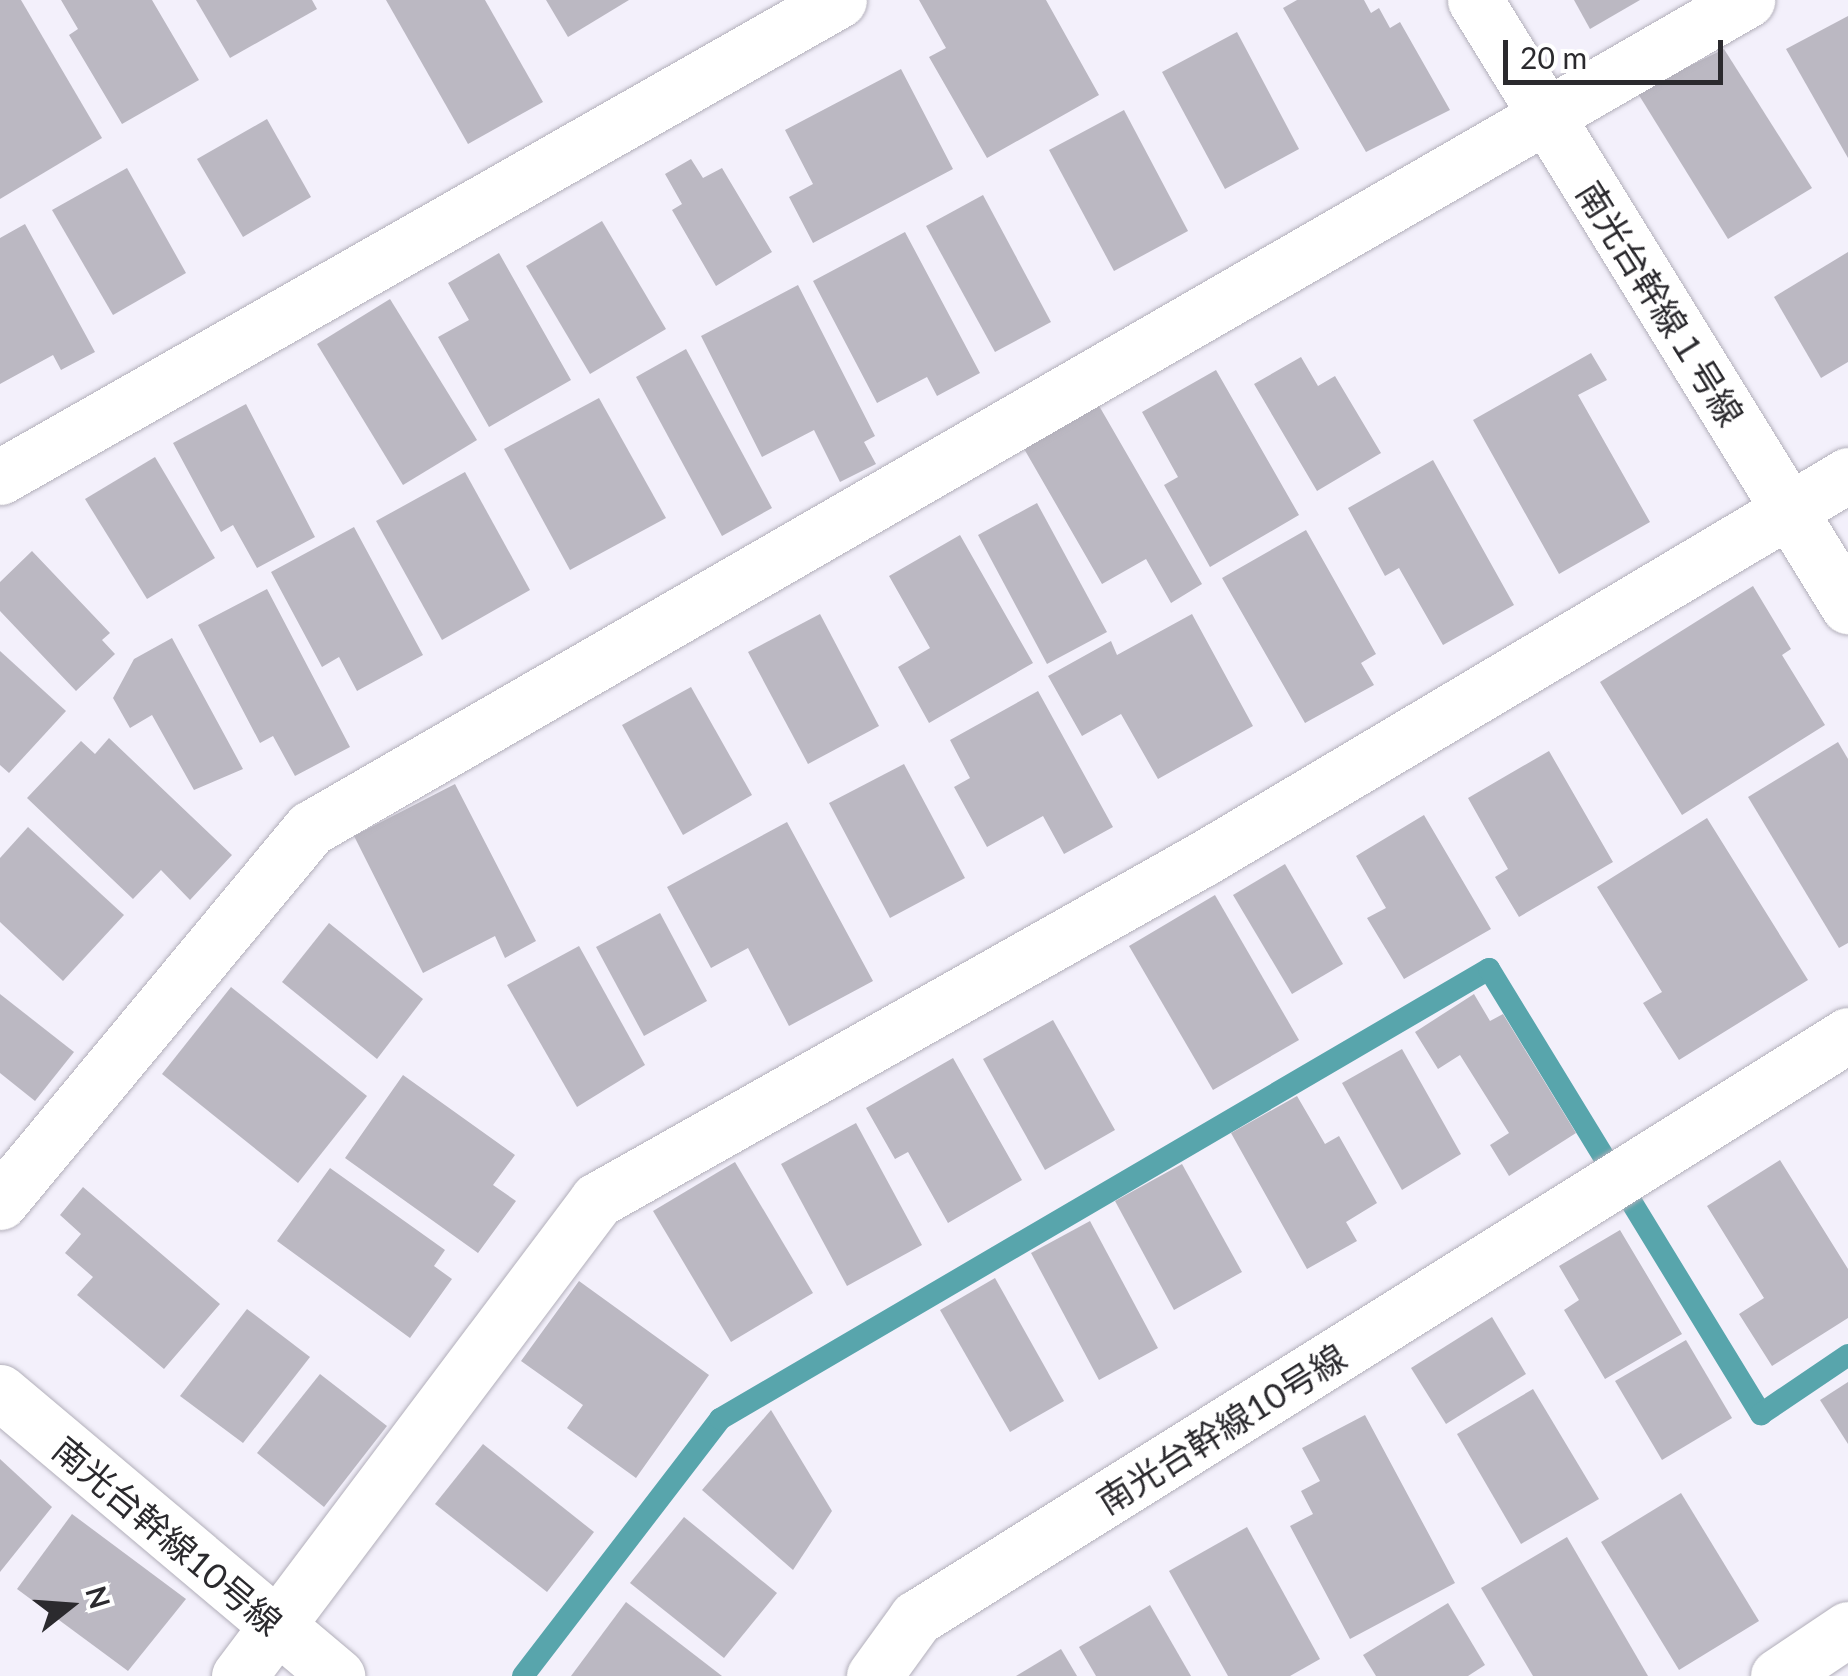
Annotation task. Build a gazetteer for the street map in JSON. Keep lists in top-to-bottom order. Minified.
{"streets":{"street":["南光台幹線１号線","南光台幹線10号線"]},"scale_bar":"20 m","north":"right"}
